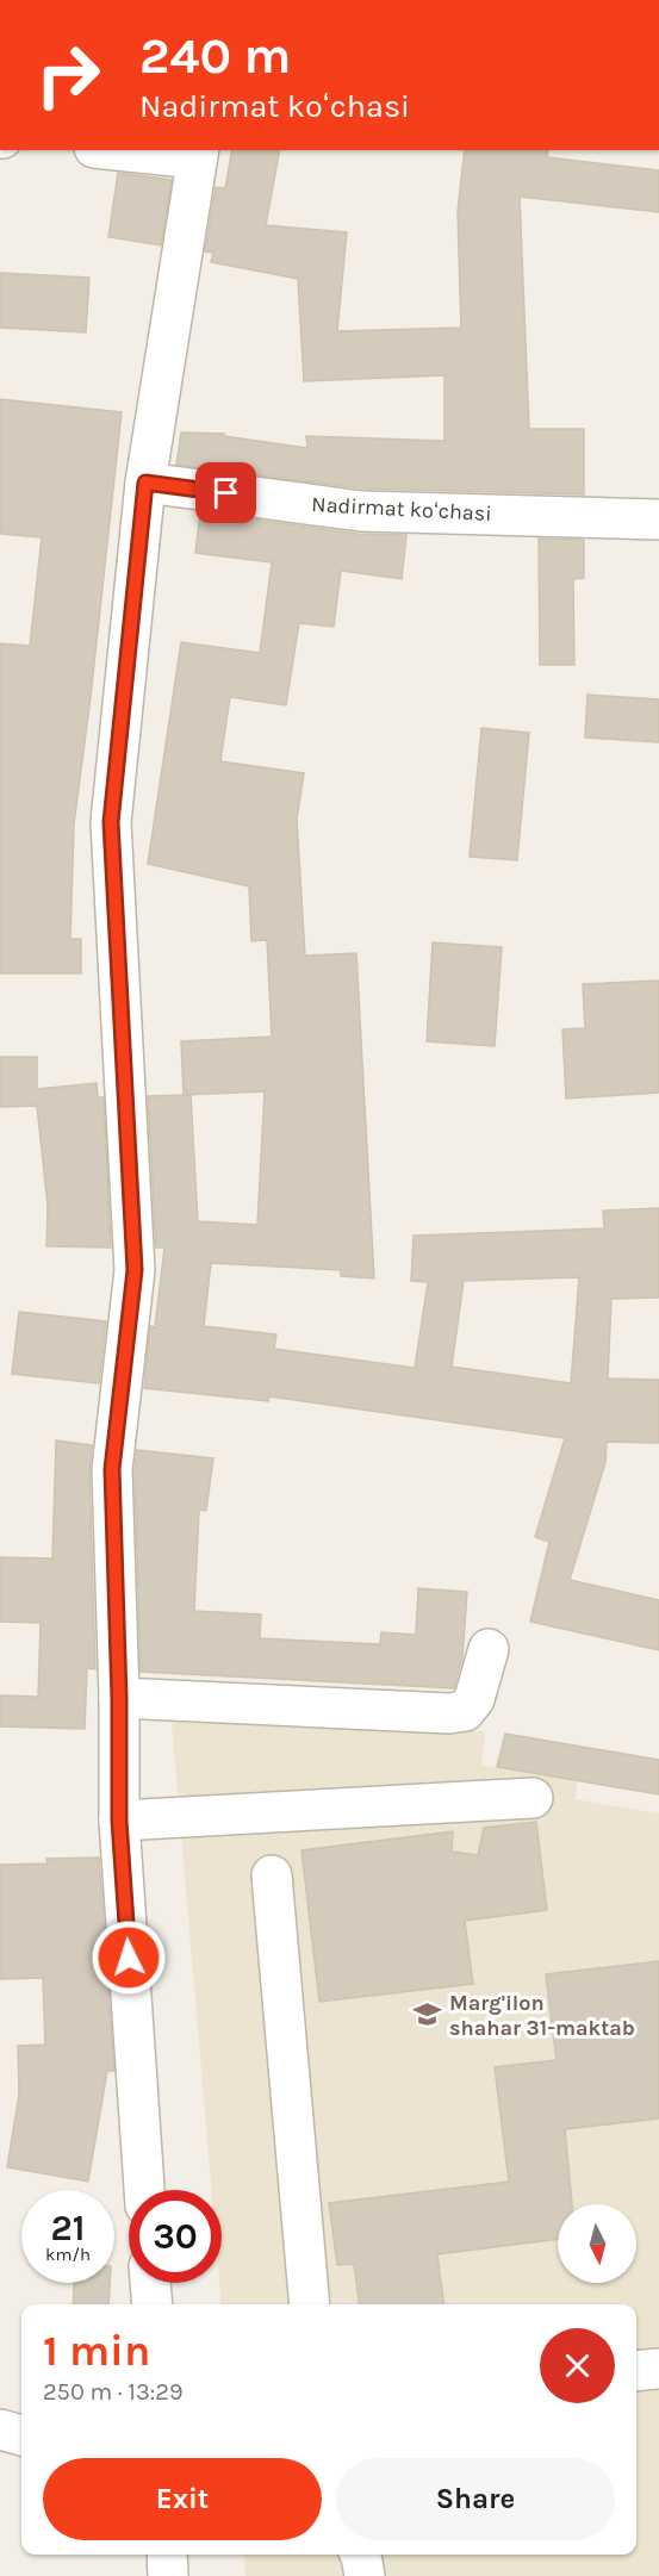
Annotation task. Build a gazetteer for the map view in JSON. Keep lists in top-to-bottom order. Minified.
{"streets":{"street":["Nadirmat koʻchasi"]},"places":{"school or university":["Marg'ilon shahar 31-maktab"]},"north":"bottom","page":{"turn":["240 m","Nadirmat koʻchasi"],"speed":"21 km/h","limit":"30","heading":["1 min","250 m · 13:29"],"buttons":["Exit","Share"]}}
